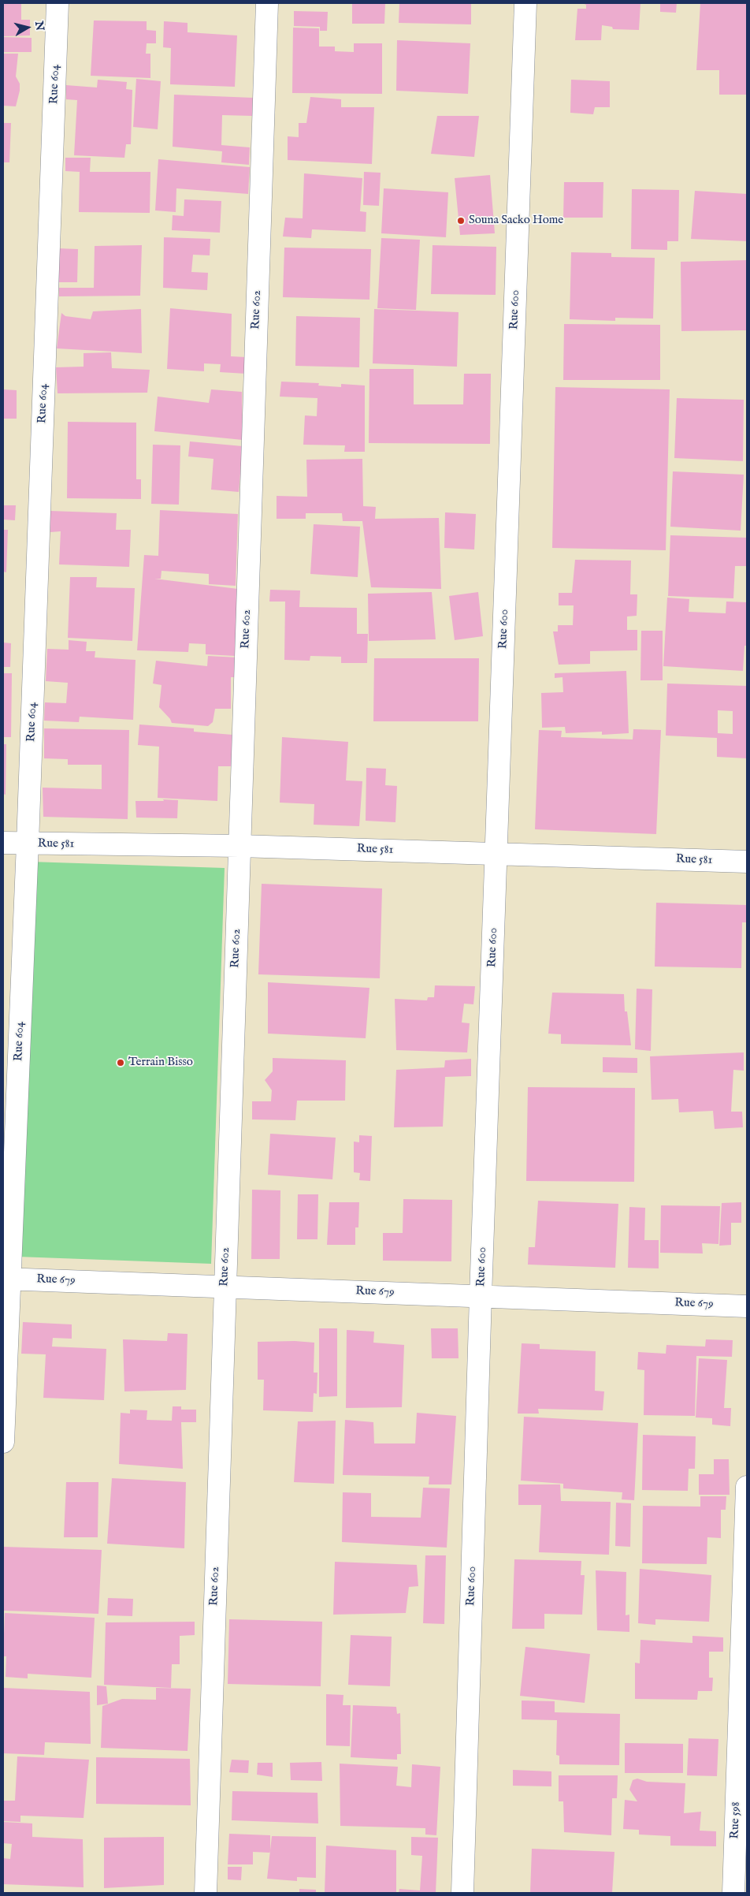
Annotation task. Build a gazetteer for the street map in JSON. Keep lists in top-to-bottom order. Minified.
{"streets":{"street":["Rue 604","Rue 602","Rue 600","Rue 581","Rue 679","Rue 598"]},"crossings":[["Rue 604","Rue 581"],["Rue 604","Rue 679"],["Rue 602","Rue 581"],["Rue 602","Rue 679"],["Rue 600","Rue 581"],["Rue 600","Rue 679"]],"places":["Souna Sacko Home","Terrain Bisso"],"north":"right"}
